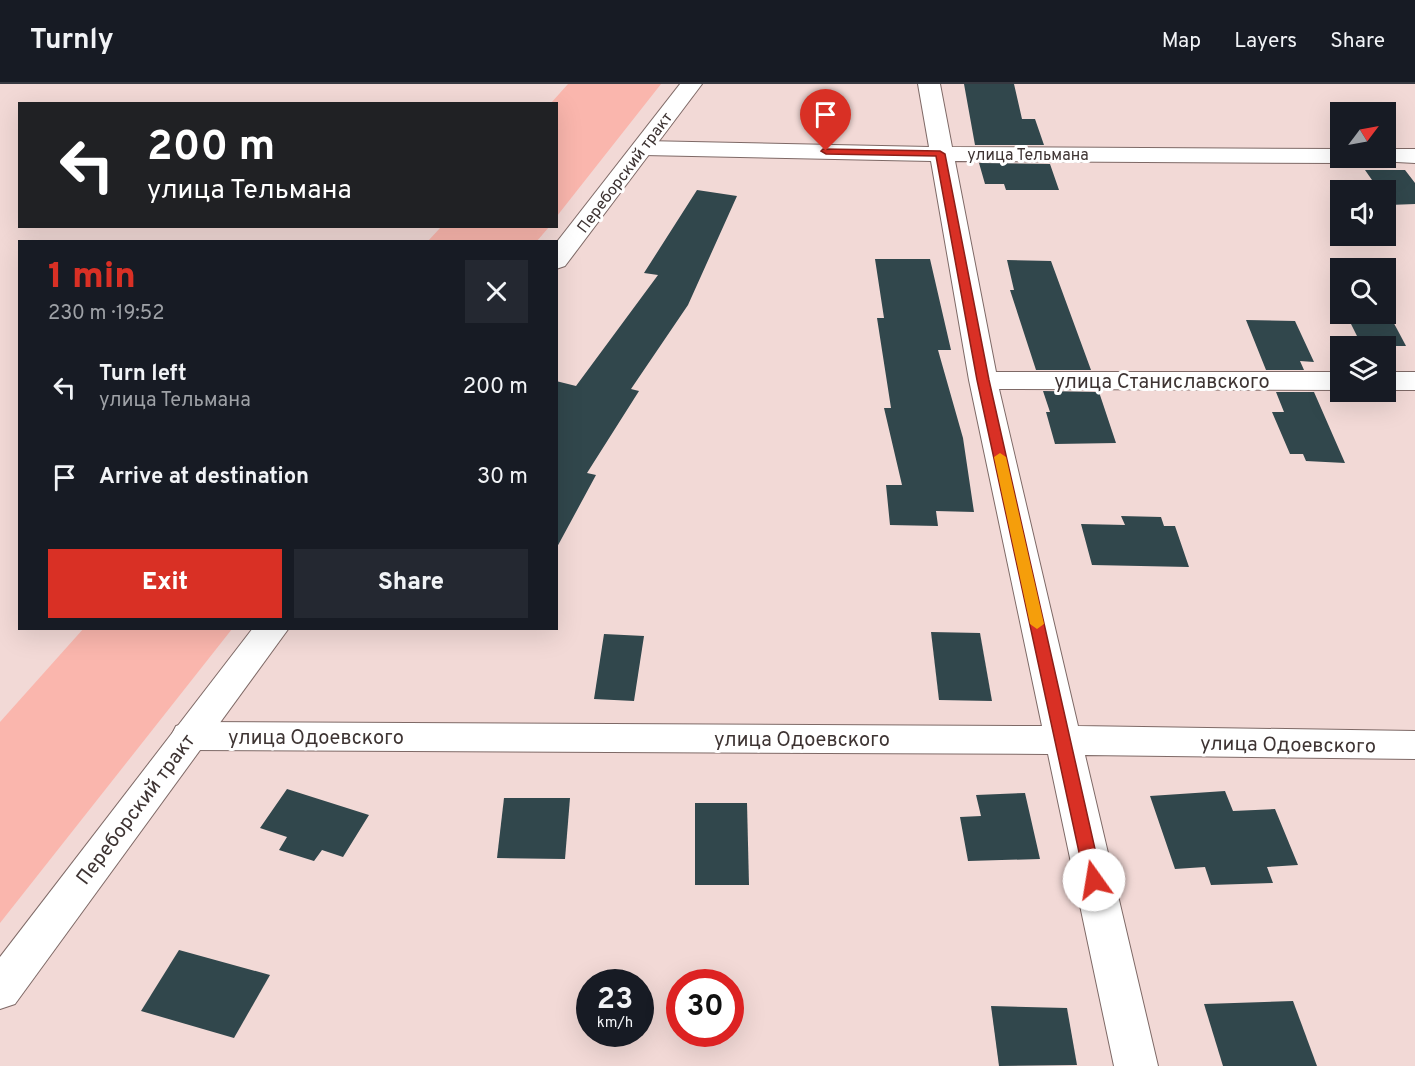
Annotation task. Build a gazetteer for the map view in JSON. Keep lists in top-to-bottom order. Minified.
{"streets":{"street":["улица Тельмана","Переборский тракт","улица Станиславского","улица Одоевского"]},"crossings":[["улица Тельмана","Переборский тракт"],["Переборский тракт","улица Одоевского"]],"north":"top right","page":{"header":"Turnly","nav":["Map","Layers","Share"],"turn":["200 m","улица Тельмана"],"heading":["1 min","230 m · 19:52"],"list":[{"name":"Turn left","note":"улица Тельмана","value":"200 m"},{"name":"Arrive at destination","value":"30 m"}],"buttons":["Exit","Share"],"speed":"23 km/h","limit":"30"}}
